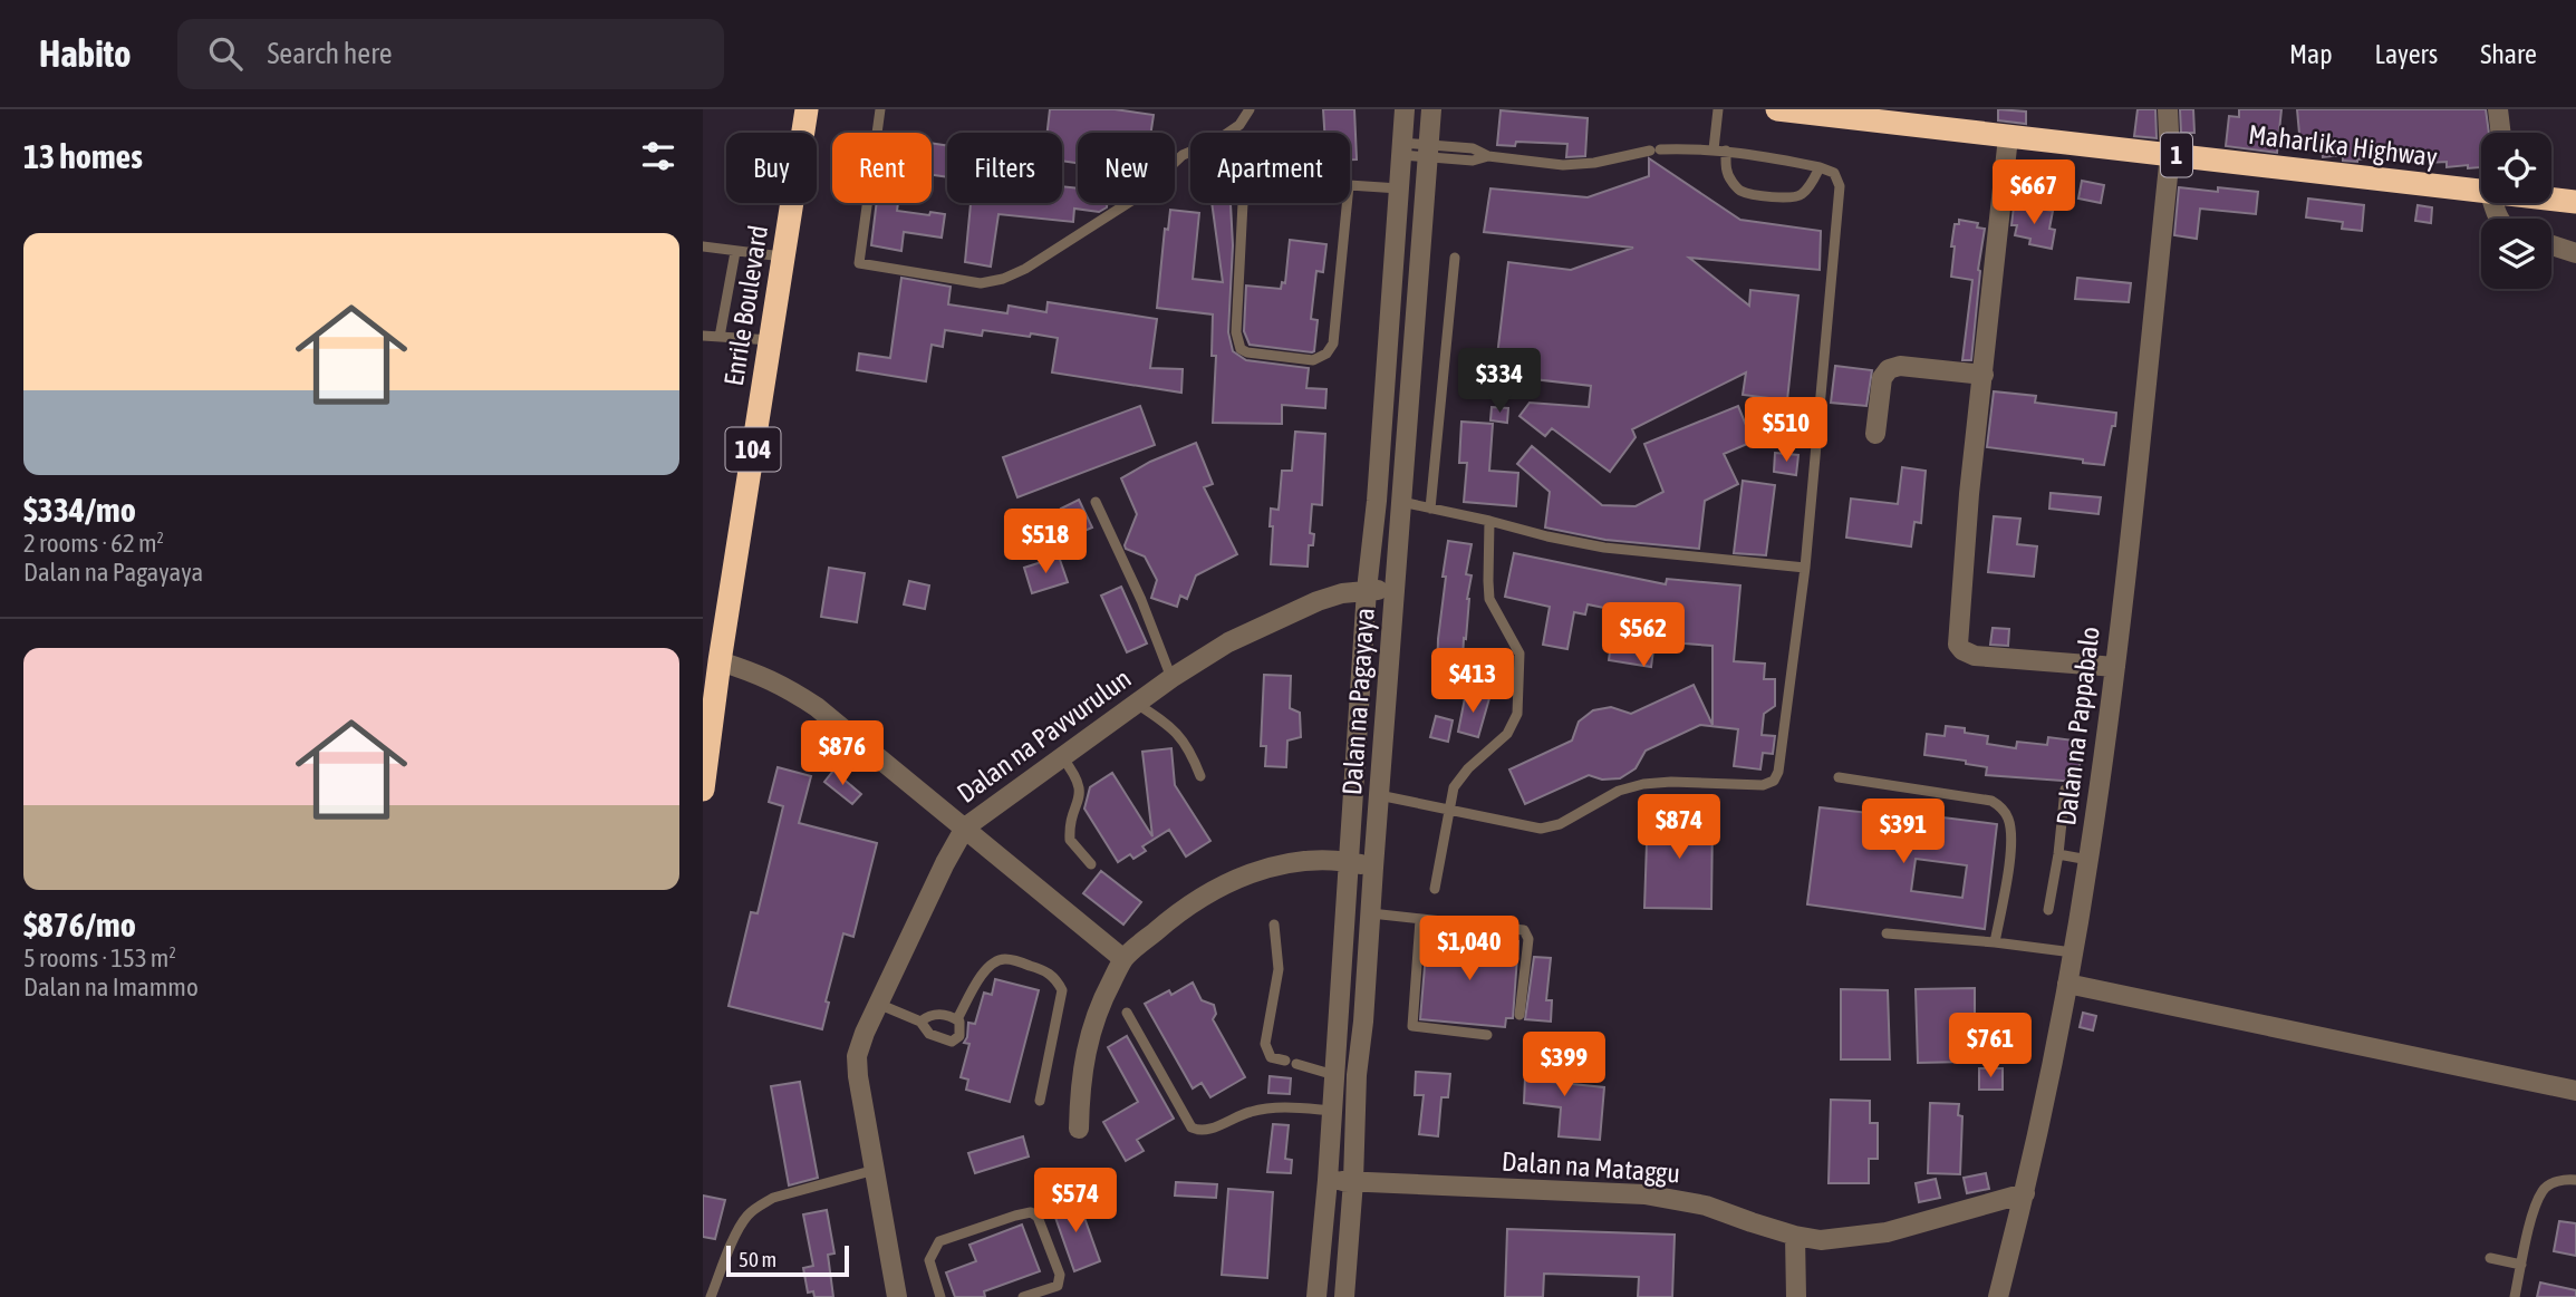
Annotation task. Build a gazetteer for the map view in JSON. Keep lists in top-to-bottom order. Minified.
{"streets":{"highway":["Maharlika Highway","1","Enrile Boulevard","104"],"street":["Dalan na Pagayaya","Dalan na Pappabalo","Dalan na Pavvurulun","Dalan na Mataggu"]},"crossings":[["Maharlika Highway","Dalan na Pappabalo"],["Dalan na Pagayaya","Dalan na Pavvurulun"],["Dalan na Pagayaya","Dalan na Mataggu"],["Dalan na Pappabalo","Dalan na Mataggu"]],"scale_bar":"50 m","page":{"header":"Habito","search":"Search here","nav":["Map","Layers","Share"],"heading":"13 homes","chip":["Buy","Rent","Filters","New","Apartment"],"price":["$667","$334","$510","$518","$562","$413","$876","$874","$391","$1,040","$761","$399","$574"],"list":[{"name":"$334/mo","note":"2 rooms · 62 m² · Dalan na Pagayaya"},{"name":"$876/mo","note":"5 rooms · 153 m² · Dalan na Imammo"}],"scale":"50 m"}}
